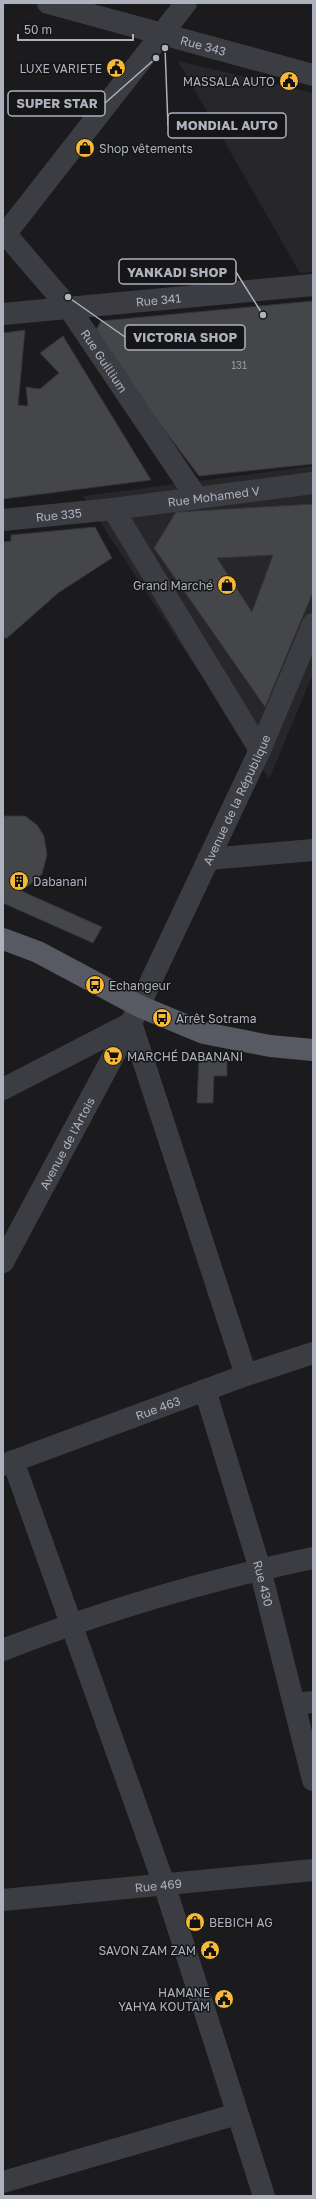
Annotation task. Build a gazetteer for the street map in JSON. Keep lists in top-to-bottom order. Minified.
{"streets":{"street":["Rue 343","Rue 341","Rue Guillium","Rue Mohamed V","Rue 335","Avenue de la République","Avenue de l'Artois","Rue 463","Rue 430","Rue 469"]},"crossings":[["Rue 341","Rue Guillium"],["Rue Guillium","Rue Mohamed V"],["Rue Mohamed V","Rue 335"],["Avenue de la République","Avenue de l'Artois"],["Rue 463","Rue 430"]],"places":{"other":["MONDIAL AUTO","SUPER STAR","VICTORIA SHOP","YANKADI SHOP"],"public building":["LUXE VARIETE","MASSALA AUTO","SAVON ZAM ZAM","HAMANE YAHYA KOUTAM"],"shop":["Shop vêtements","Grand Marché","BEBICH AG"],"building":["Dabanani"],"bus stop":["Echangeur","Arrêt Sotrama"],"supermarket":["MARCHÉ DABANANI"]},"house_numbers":["131"],"scale_bar":"50 m"}
